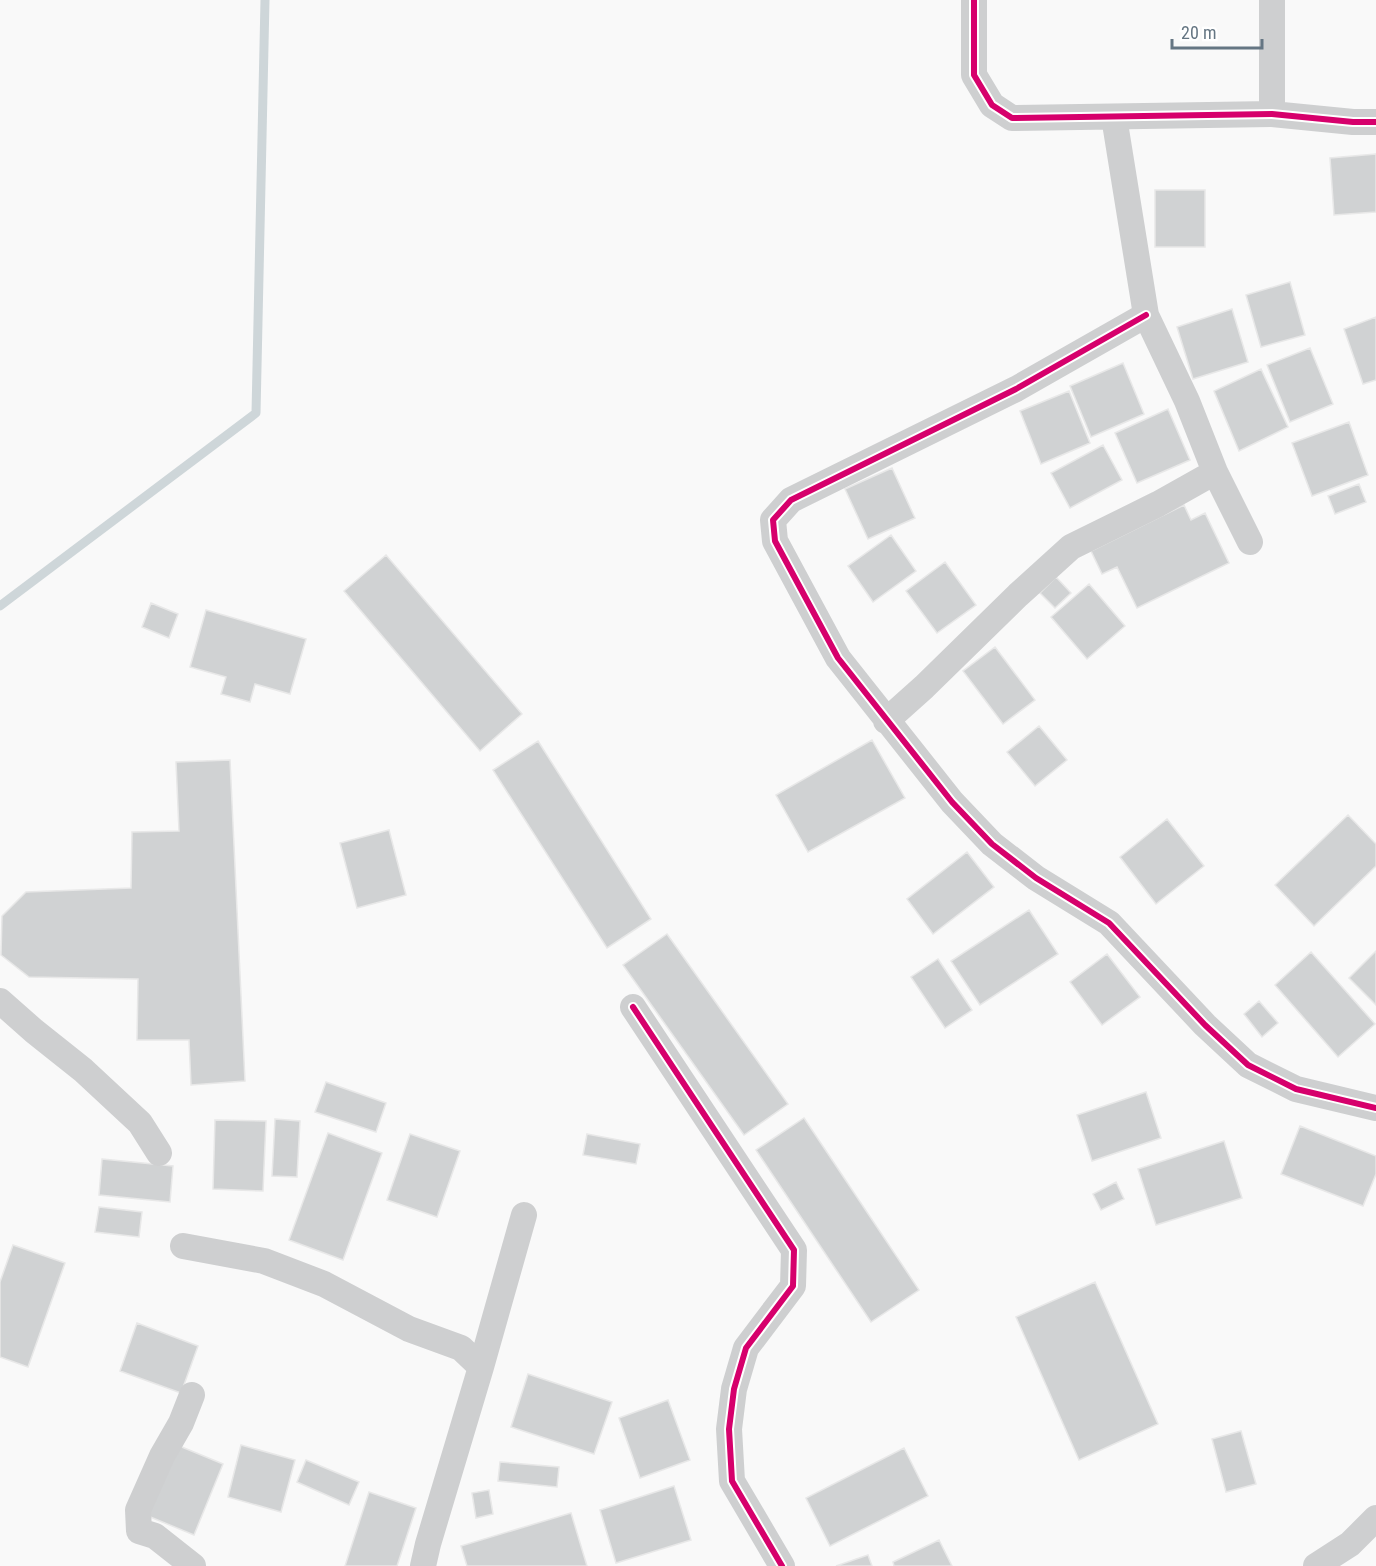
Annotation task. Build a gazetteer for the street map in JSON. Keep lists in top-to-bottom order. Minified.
{"scale_bar":"20 m"}
